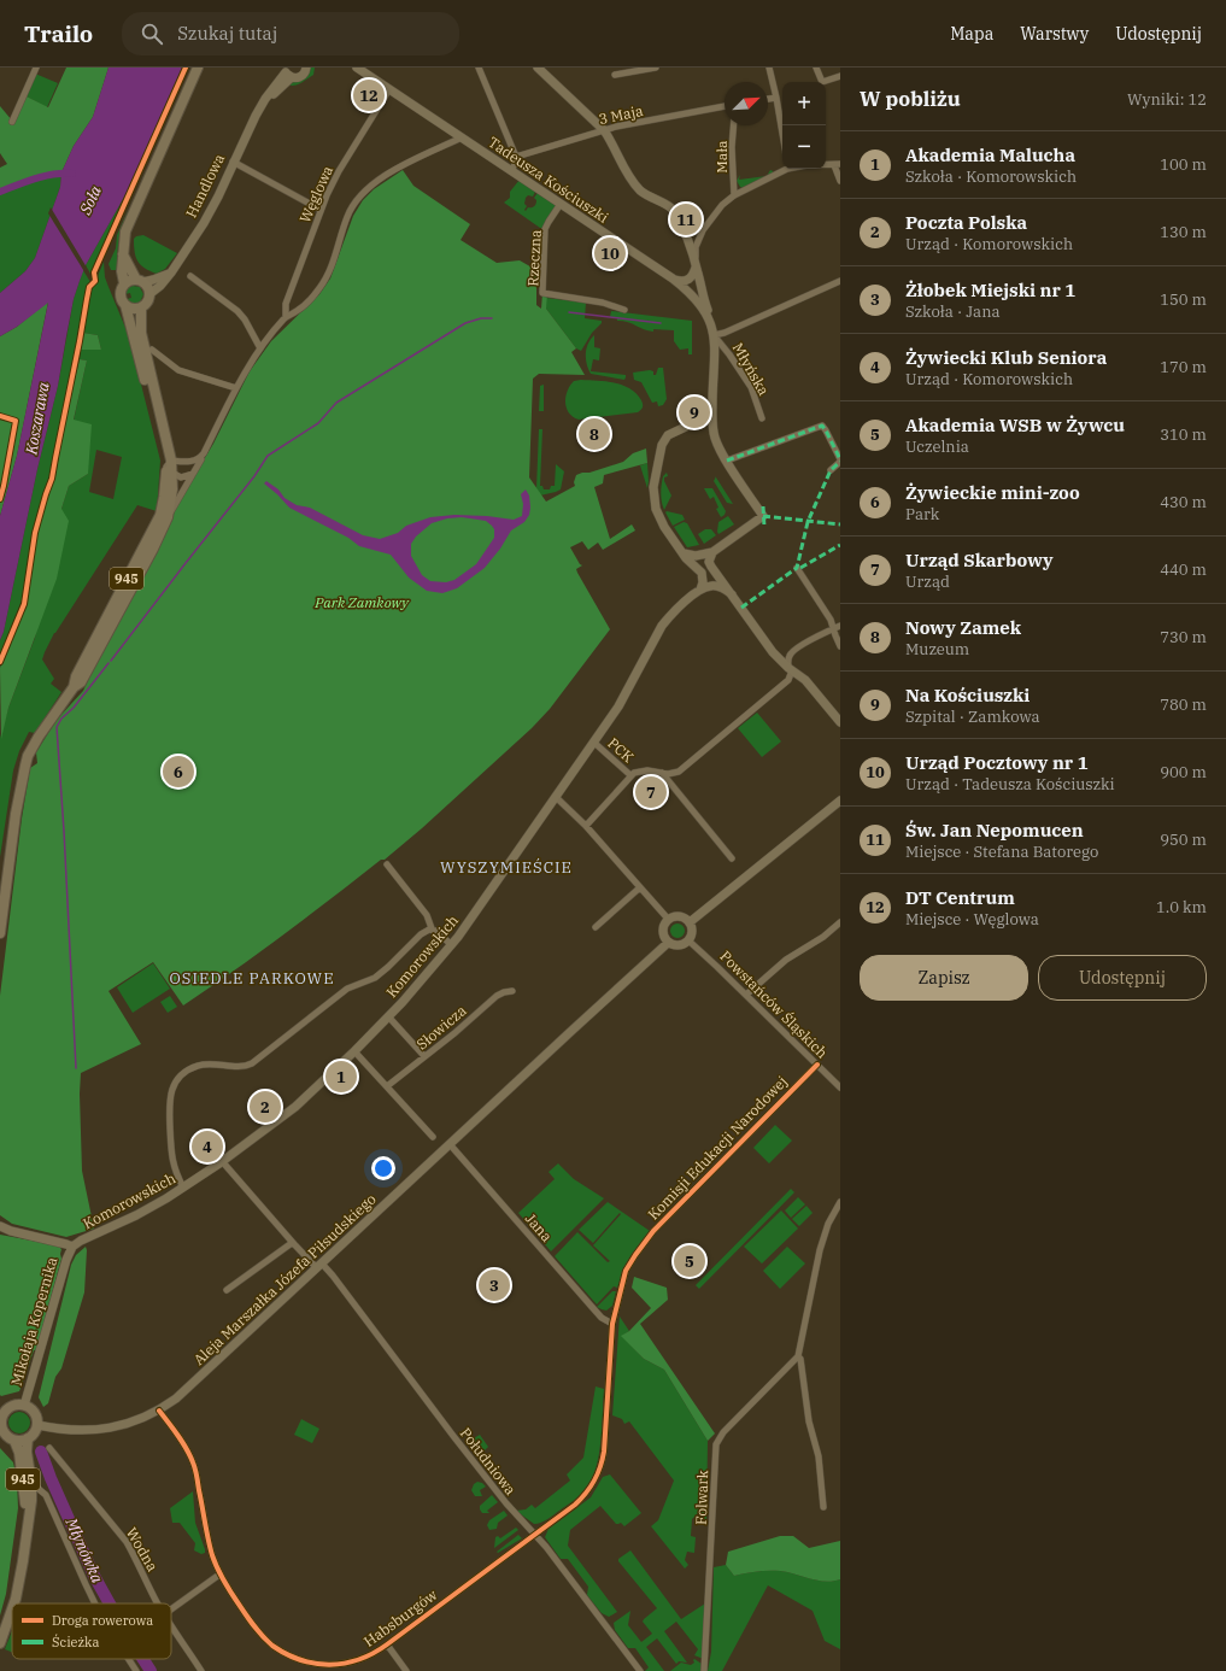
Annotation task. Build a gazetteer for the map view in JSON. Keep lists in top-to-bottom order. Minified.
{"streets":{"main road":["945"],"street":["3 Maja","Mała","Tadeusza Kościuszki","Handlowa","Węglowa","Rzeczna","Młyńska","PCK","Komorowskich","Powstańców Śląskich","Słowicza","Komisji Edukacji Narodowej","Jana","Aleja Marszałka Józefa Piłsudskiego","Mikołaja Kopernika","Południowa","Folwark","Wodna","Habsburgów"]},"crossings":[["Tadeusza Kościuszki","Węglowa"],["Tadeusza Kościuszki","Rzeczna"],["Tadeusza Kościuszki","Młyńska"],["Handlowa","945"],["945","Aleja Marszałka Józefa Piłsudskiego"],["945","Mikołaja Kopernika"],["PCK","Komorowskich"],["Komorowskich","Mikołaja Kopernika"],["Komorowskich","Południowa"],["Powstańców Śląskich","Komisji Edukacji Narodowej"],["Powstańców Śląskich","Aleja Marszałka Józefa Piłsudskiego"],["Komisji Edukacji Narodowej","Jana"],["Komisji Edukacji Narodowej","Południowa"],["Komisji Edukacji Narodowej","Habsburgów"],["Jana","Aleja Marszałka Józefa Piłsudskiego"],["Aleja Marszałka Józefa Piłsudskiego","Mikołaja Kopernika"],["Aleja Marszałka Józefa Piłsudskiego","Południowa"],["Aleja Marszałka Józefa Piłsudskiego","Habsburgów"],["Południowa","Habsburgów"]],"districts":["WYSZYMIEŚCIE","OSIEDLE PARKOWE"],"water":["Soła","Koszarawa","Młynówka"],"parks":["Park Zamkowy"],"legend":["Droga rowerowa","Ścieżka"],"north":"top right","page":{"header":"Trailo","search":"Szukaj tutaj","nav":["Mapa","Warstwy","Udostępnij"],"heading":["W pobliżu","Wyniki: 12"],"pins":["12","11","10","9","8","6","7","1","2","4","5","3"],"map_buttons":["+","−"],"list":[{"mark":"1","name":"Akademia Malucha","note":"Szkoła · Komorowskich","value":"100 m"},{"mark":"2","name":"Poczta Polska","note":"Urząd · Komorowskich","value":"130 m"},{"mark":"3","name":"Żłobek Miejski nr 1","note":"Szkoła · Jana","value":"150 m"},{"mark":"4","name":"Żywiecki Klub Seniora","note":"Urząd · Komorowskich","value":"170 m"},{"mark":"5","name":"Akademia WSB w Żywcu","note":"Uczelnia","value":"310 m"},{"mark":"6","name":"Żywieckie mini-zoo","note":"Park","value":"430 m"},{"mark":"7","name":"Urząd Skarbowy","note":"Urząd","value":"440 m"},{"mark":"8","name":"Nowy Zamek","note":"Muzeum","value":"730 m"},{"mark":"9","name":"Na Kościuszki","note":"Szpital · Zamkowa","value":"780 m"},{"mark":"10","name":"Urząd Pocztowy nr 1","note":"Urząd · Tadeusza Kościuszki","value":"900 m"},{"mark":"11","name":"Św. Jan Nepomucen","note":"Miejsce · Stefana Batorego","value":"950 m"},{"mark":"12","name":"DT Centrum","note":"Miejsce · Węglowa","value":"1.0 km"}],"buttons":["Zapisz","Udostępnij"]}}
